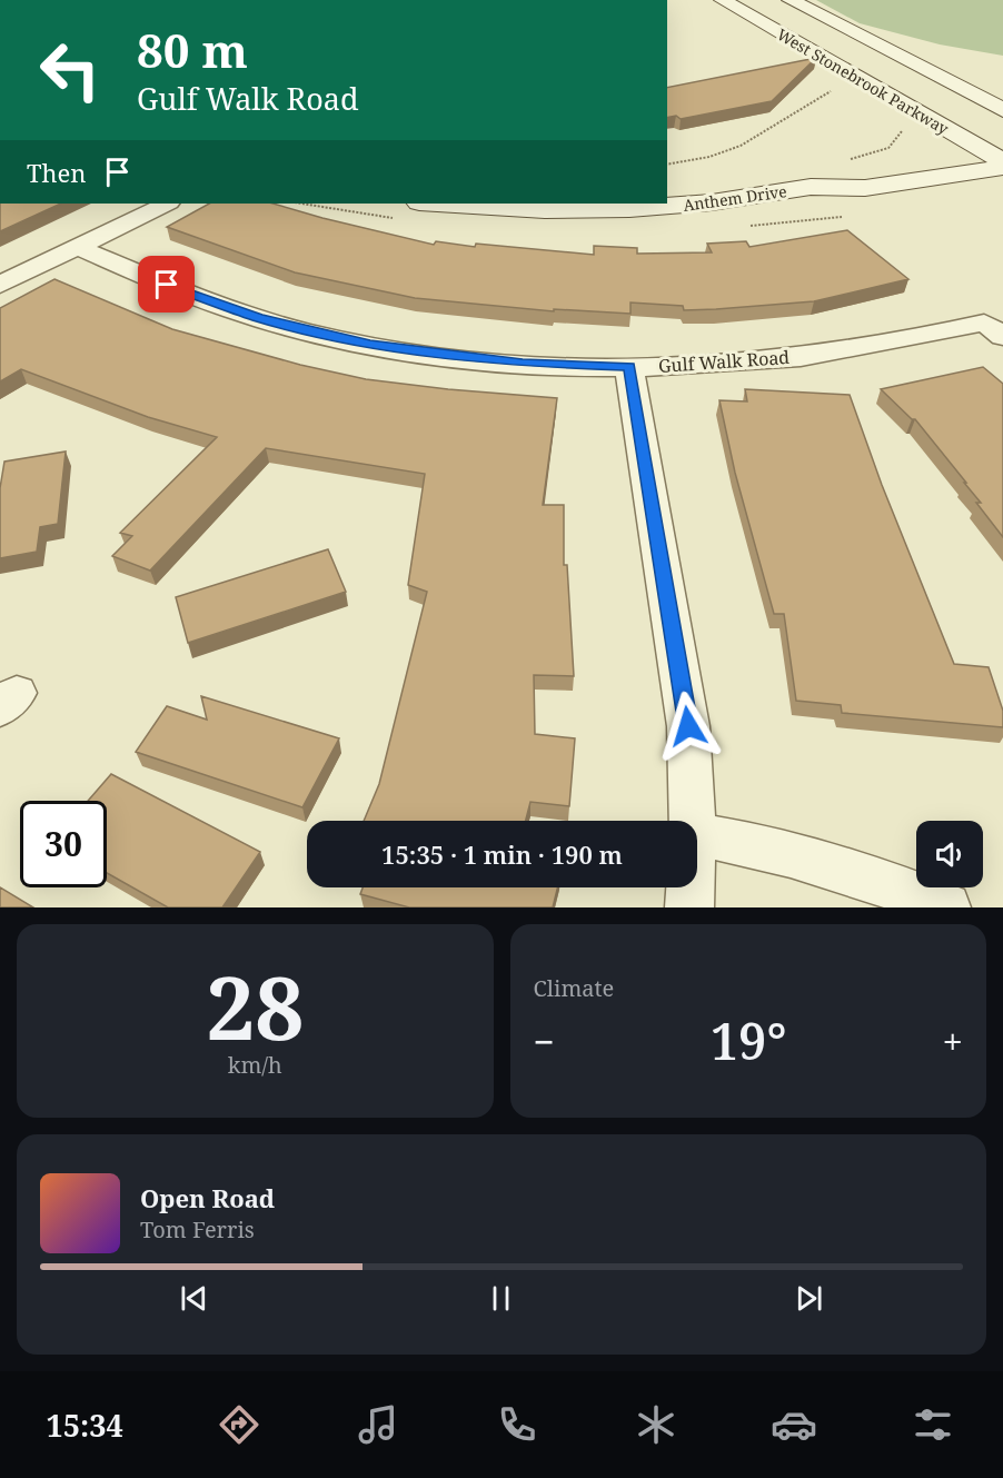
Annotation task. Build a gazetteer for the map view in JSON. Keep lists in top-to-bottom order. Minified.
{"streets":{"street":["West Stonebrook Parkway","Anthem Drive","Gulf Walk Road"]},"crossings":[["West Stonebrook Parkway","Anthem Drive"]],"page":{"turn":["80 m","Gulf Walk Road"],"then":"Then","limit":"30","trip":"15:35 · 1 min · 190 m","tile":[["28","km/h"],"Climate"],"heat":["−","19°","+"],"song":["Open Road","Tom Ferris"],"tabs":"15:34"}}
